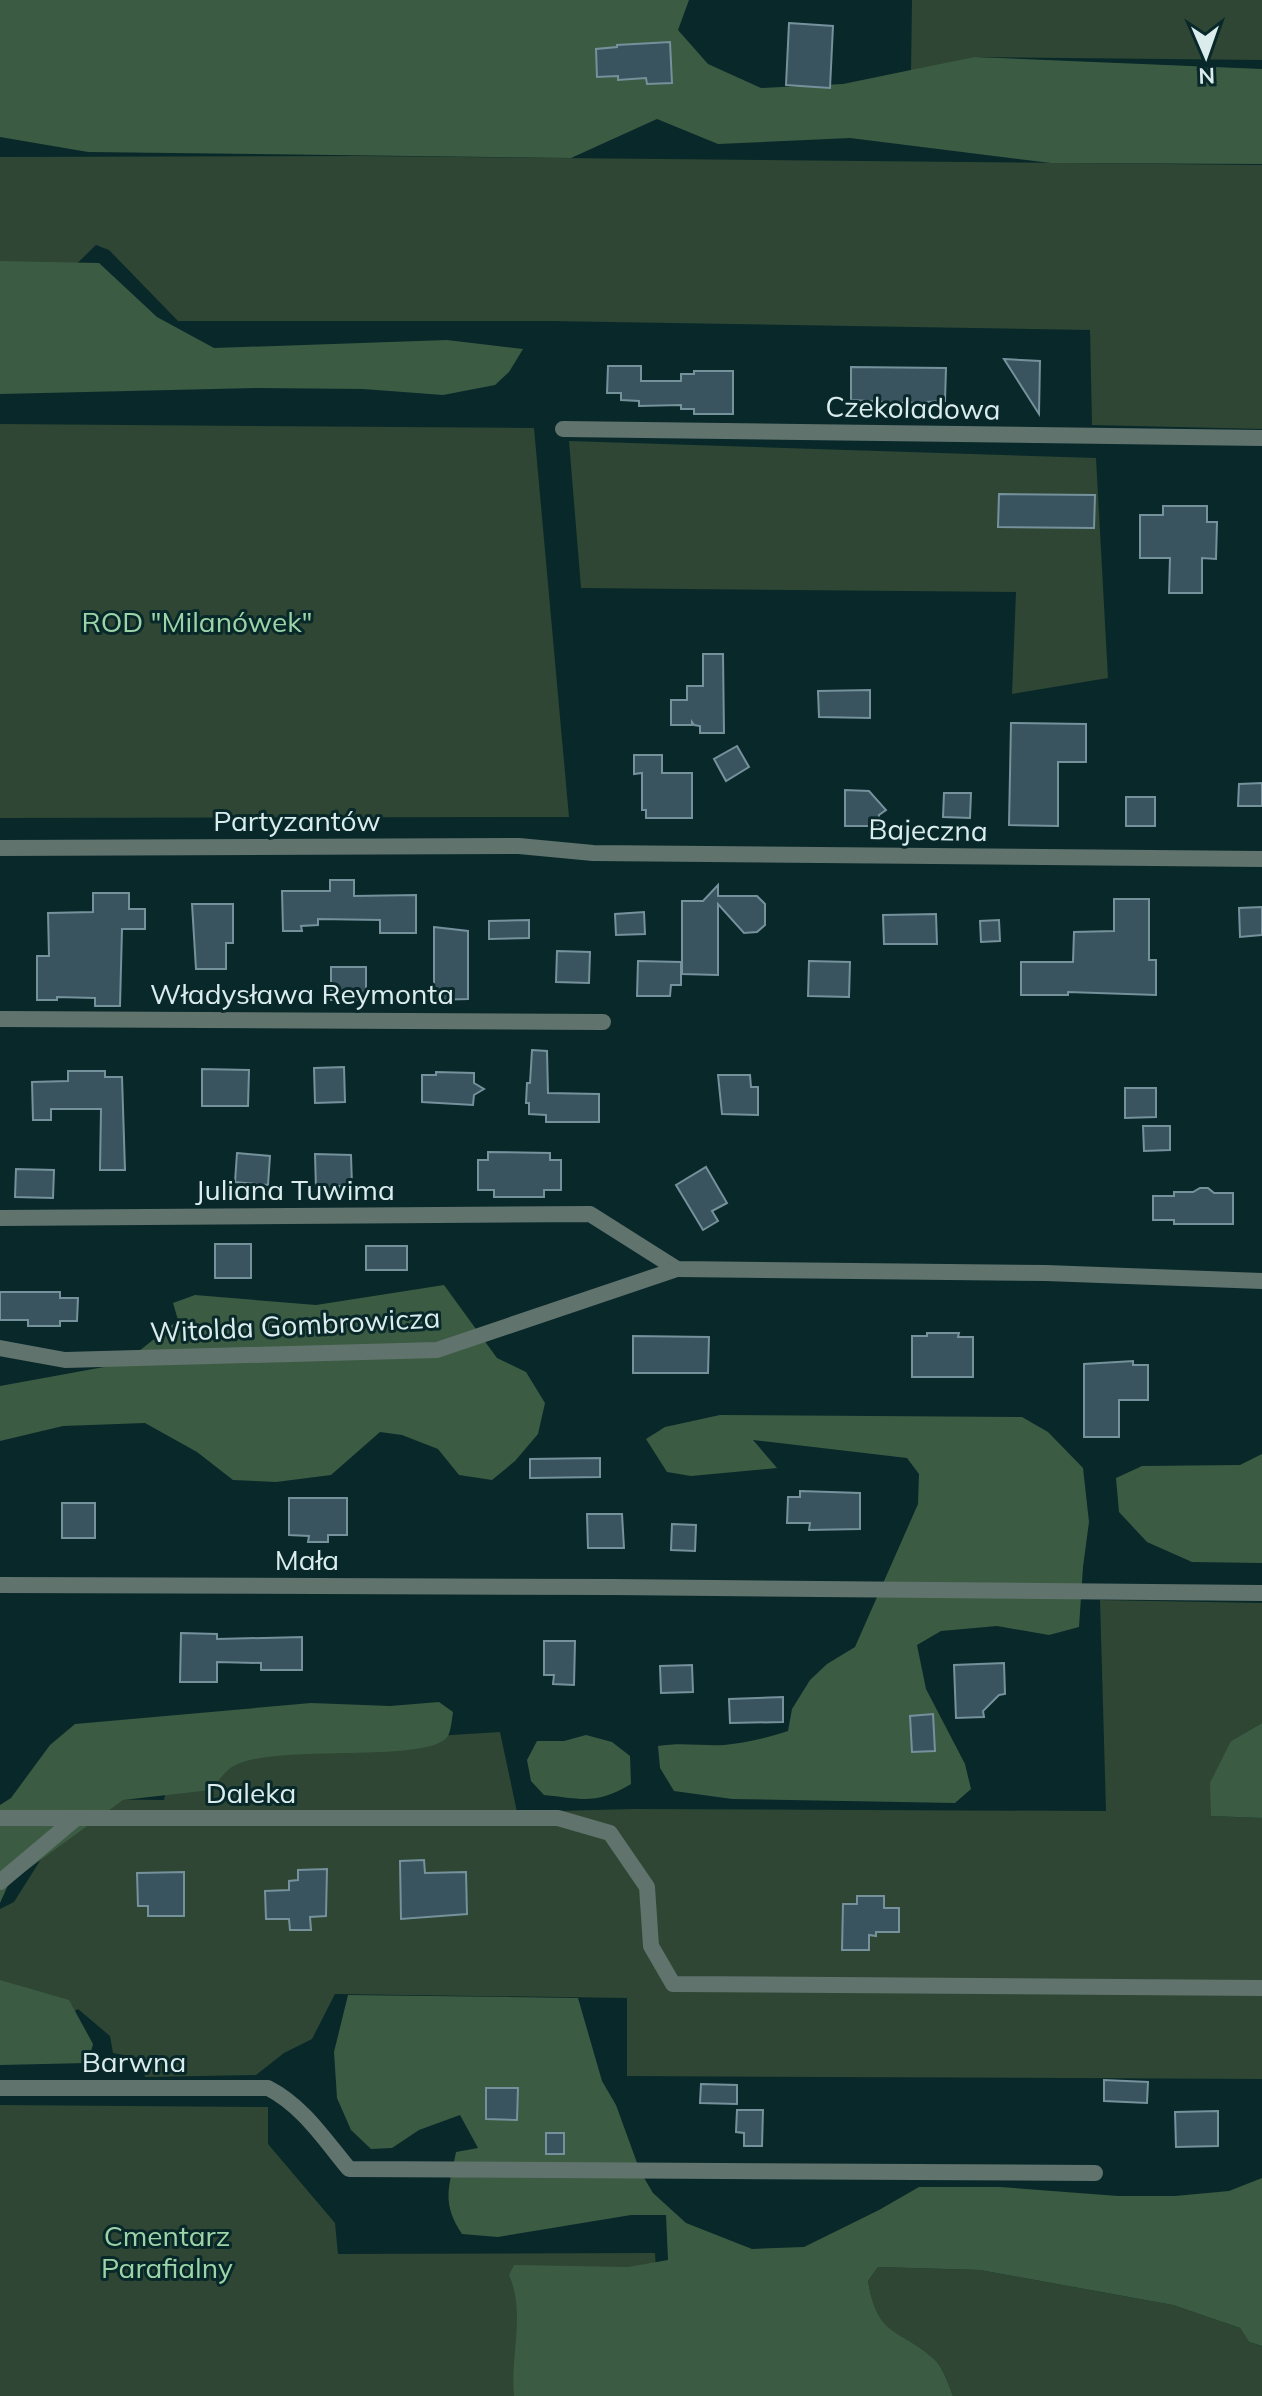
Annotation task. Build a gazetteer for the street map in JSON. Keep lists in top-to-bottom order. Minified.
{"streets":{"street":["Czekoladowa","Partyzantów","Bajeczna","Władysława Reymonta","Juliana Tuwima","Witolda Gombrowicza","Mała","Daleka","Barwna"]},"crossings":[["Partyzantów","Bajeczna"],["Juliana Tuwima","Witolda Gombrowicza"]],"parks":["ROD \"Milanówek\"","Cmentarz Parafialny"],"north":"bottom"}
